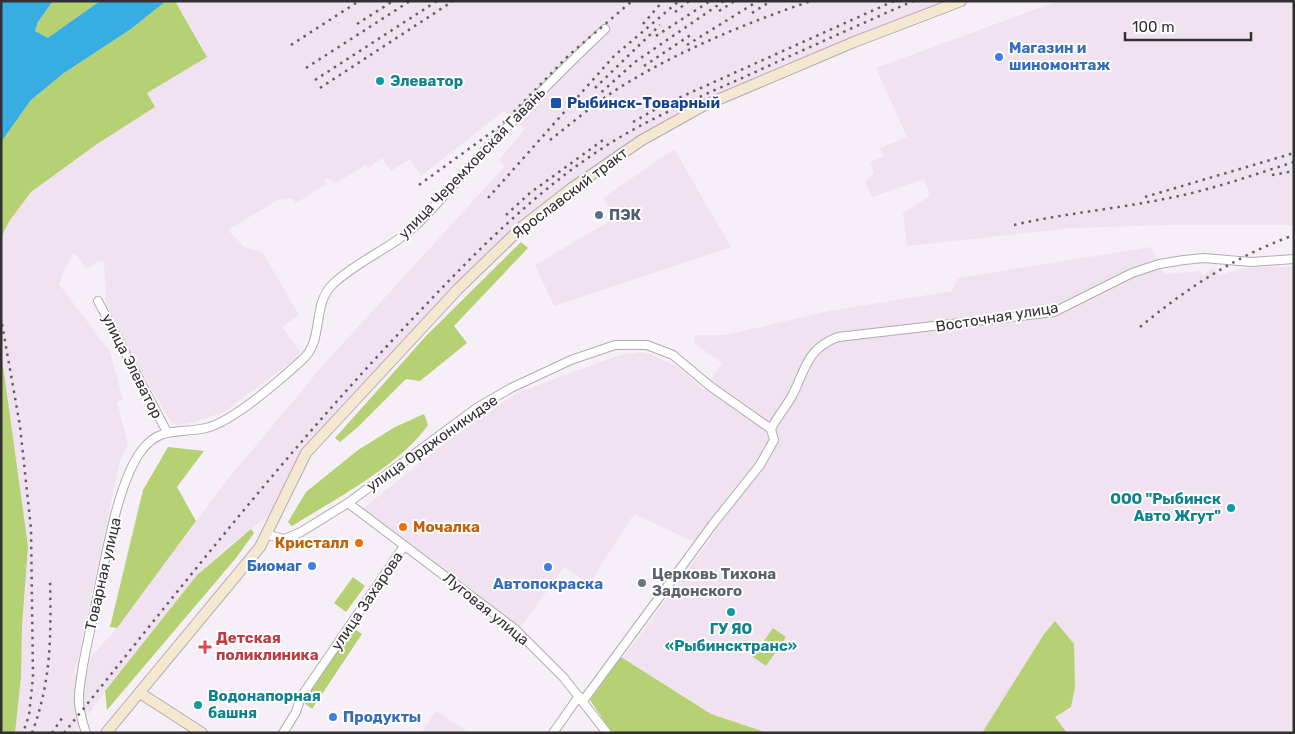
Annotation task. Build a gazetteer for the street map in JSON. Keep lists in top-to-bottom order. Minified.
{"streets":{"street":["улица Черемховская Гавань","Ярославский тракт","Восточная улица","улица Элеватор","улица Орджоникидзе","Товарная улица","улица Захарова","Луговая улица"]},"crossings":[["улица Черемховская Гавань","улица Элеватор"],["улица Черемховская Гавань","Товарная улица"],["Ярославский тракт","улица Орджоникидзе"],["Восточная улица","улица Орджоникидзе"],["улица Элеватор","Товарная улица"],["улица Орджоникидзе","Луговая улица"],["улица Захарова","Луговая улица"]],"places":{"other":["Магазин и шиномонтаж","Элеватор","ПЭК","ООО \"Рыбинск Авто Жгут\"","Мочалка","Кристалл","Биомаг","Автопокраска","Церковь Тихона Задонского","ГУ ЯО «Рыбинсктранс»","Водонапорная башня","Продукты"],"transit":["Рыбинск-Товарный"],"health":["Детская поликлиника"]},"scale_bar":"100 m"}
